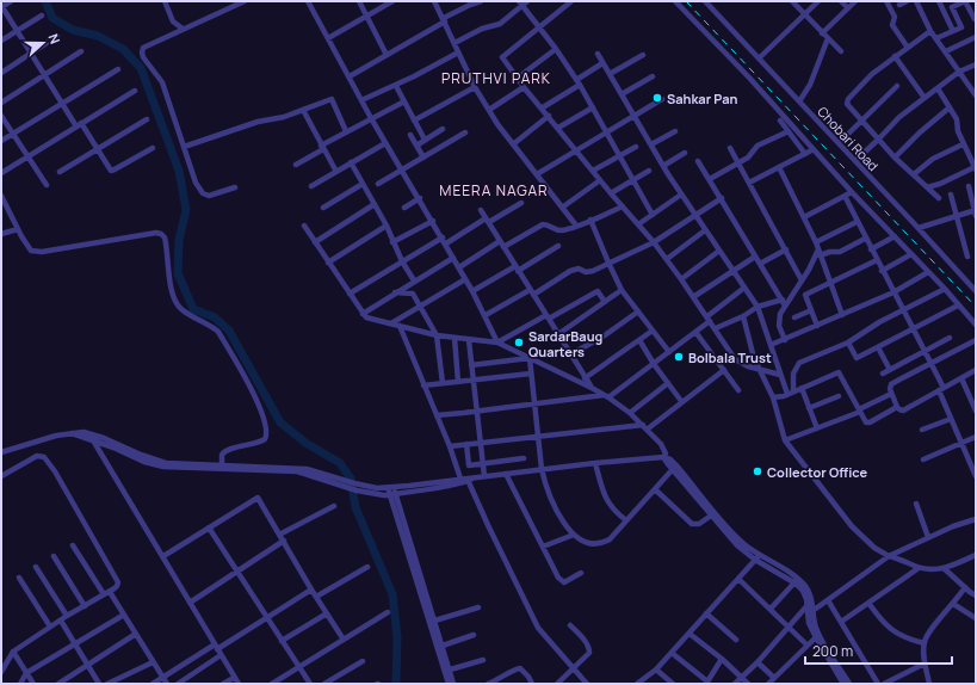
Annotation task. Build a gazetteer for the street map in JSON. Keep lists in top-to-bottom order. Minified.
{"streets":{"street":["Chobari Road"]},"districts":["PRUTHVI PARK","MEERA NAGAR"],"places":["Sahkar Pan","SardarBaug Quarters","Bolbala Trust","Collector Office"],"scale_bar":"200 m","north":"right"}
